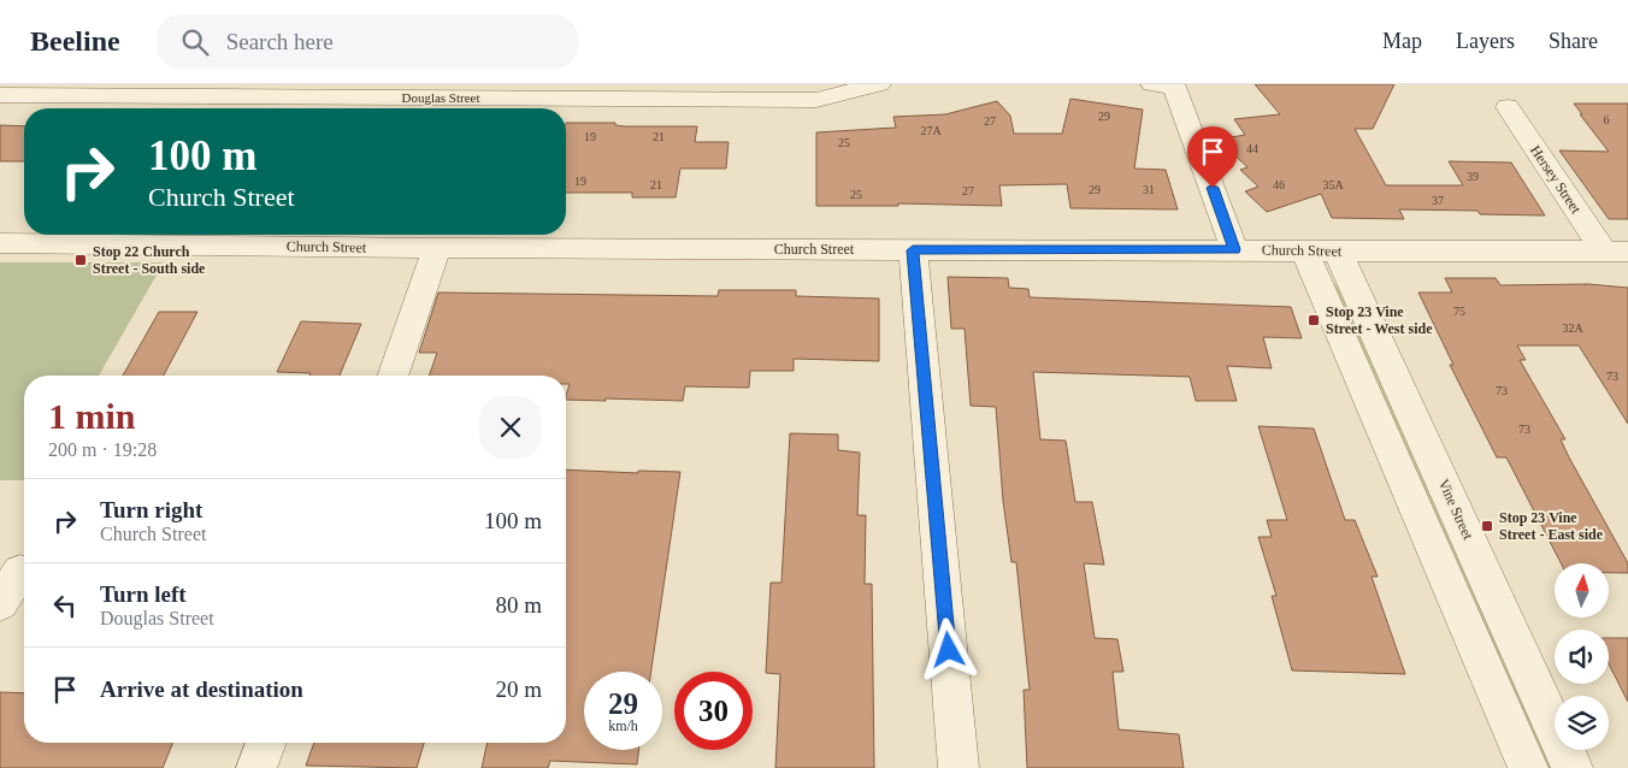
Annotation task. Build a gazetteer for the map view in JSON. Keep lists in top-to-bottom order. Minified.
{"streets":{"street":["Douglas Street","Hersey Street","Church Street","Vine Street"]},"crossings":[["Hersey Street","Church Street"],["Church Street","Vine Street"]],"places":{"transit":["Stop 22 Church Street - South side","Stop 23 Vine Street - West side","Stop 23 Vine Street - East side"]},"house_numbers":["29","6","27","27A","19","21","25","44","39","19","21","46","35A","29","31","27","25","37","75","32A","73","73","73"],"north":"top","page":{"header":"Beeline","search":"Search here","nav":["Map","Layers","Share"],"turn":["100 m","Church Street"],"heading":["1 min","200 m · 19:28"],"list":[{"name":"Turn right","note":"Church Street","value":"100 m"},{"name":"Turn left","note":"Douglas Street","value":"80 m"},{"name":"Arrive at destination","value":"20 m"}],"speed":"29 km/h","limit":"30"}}
